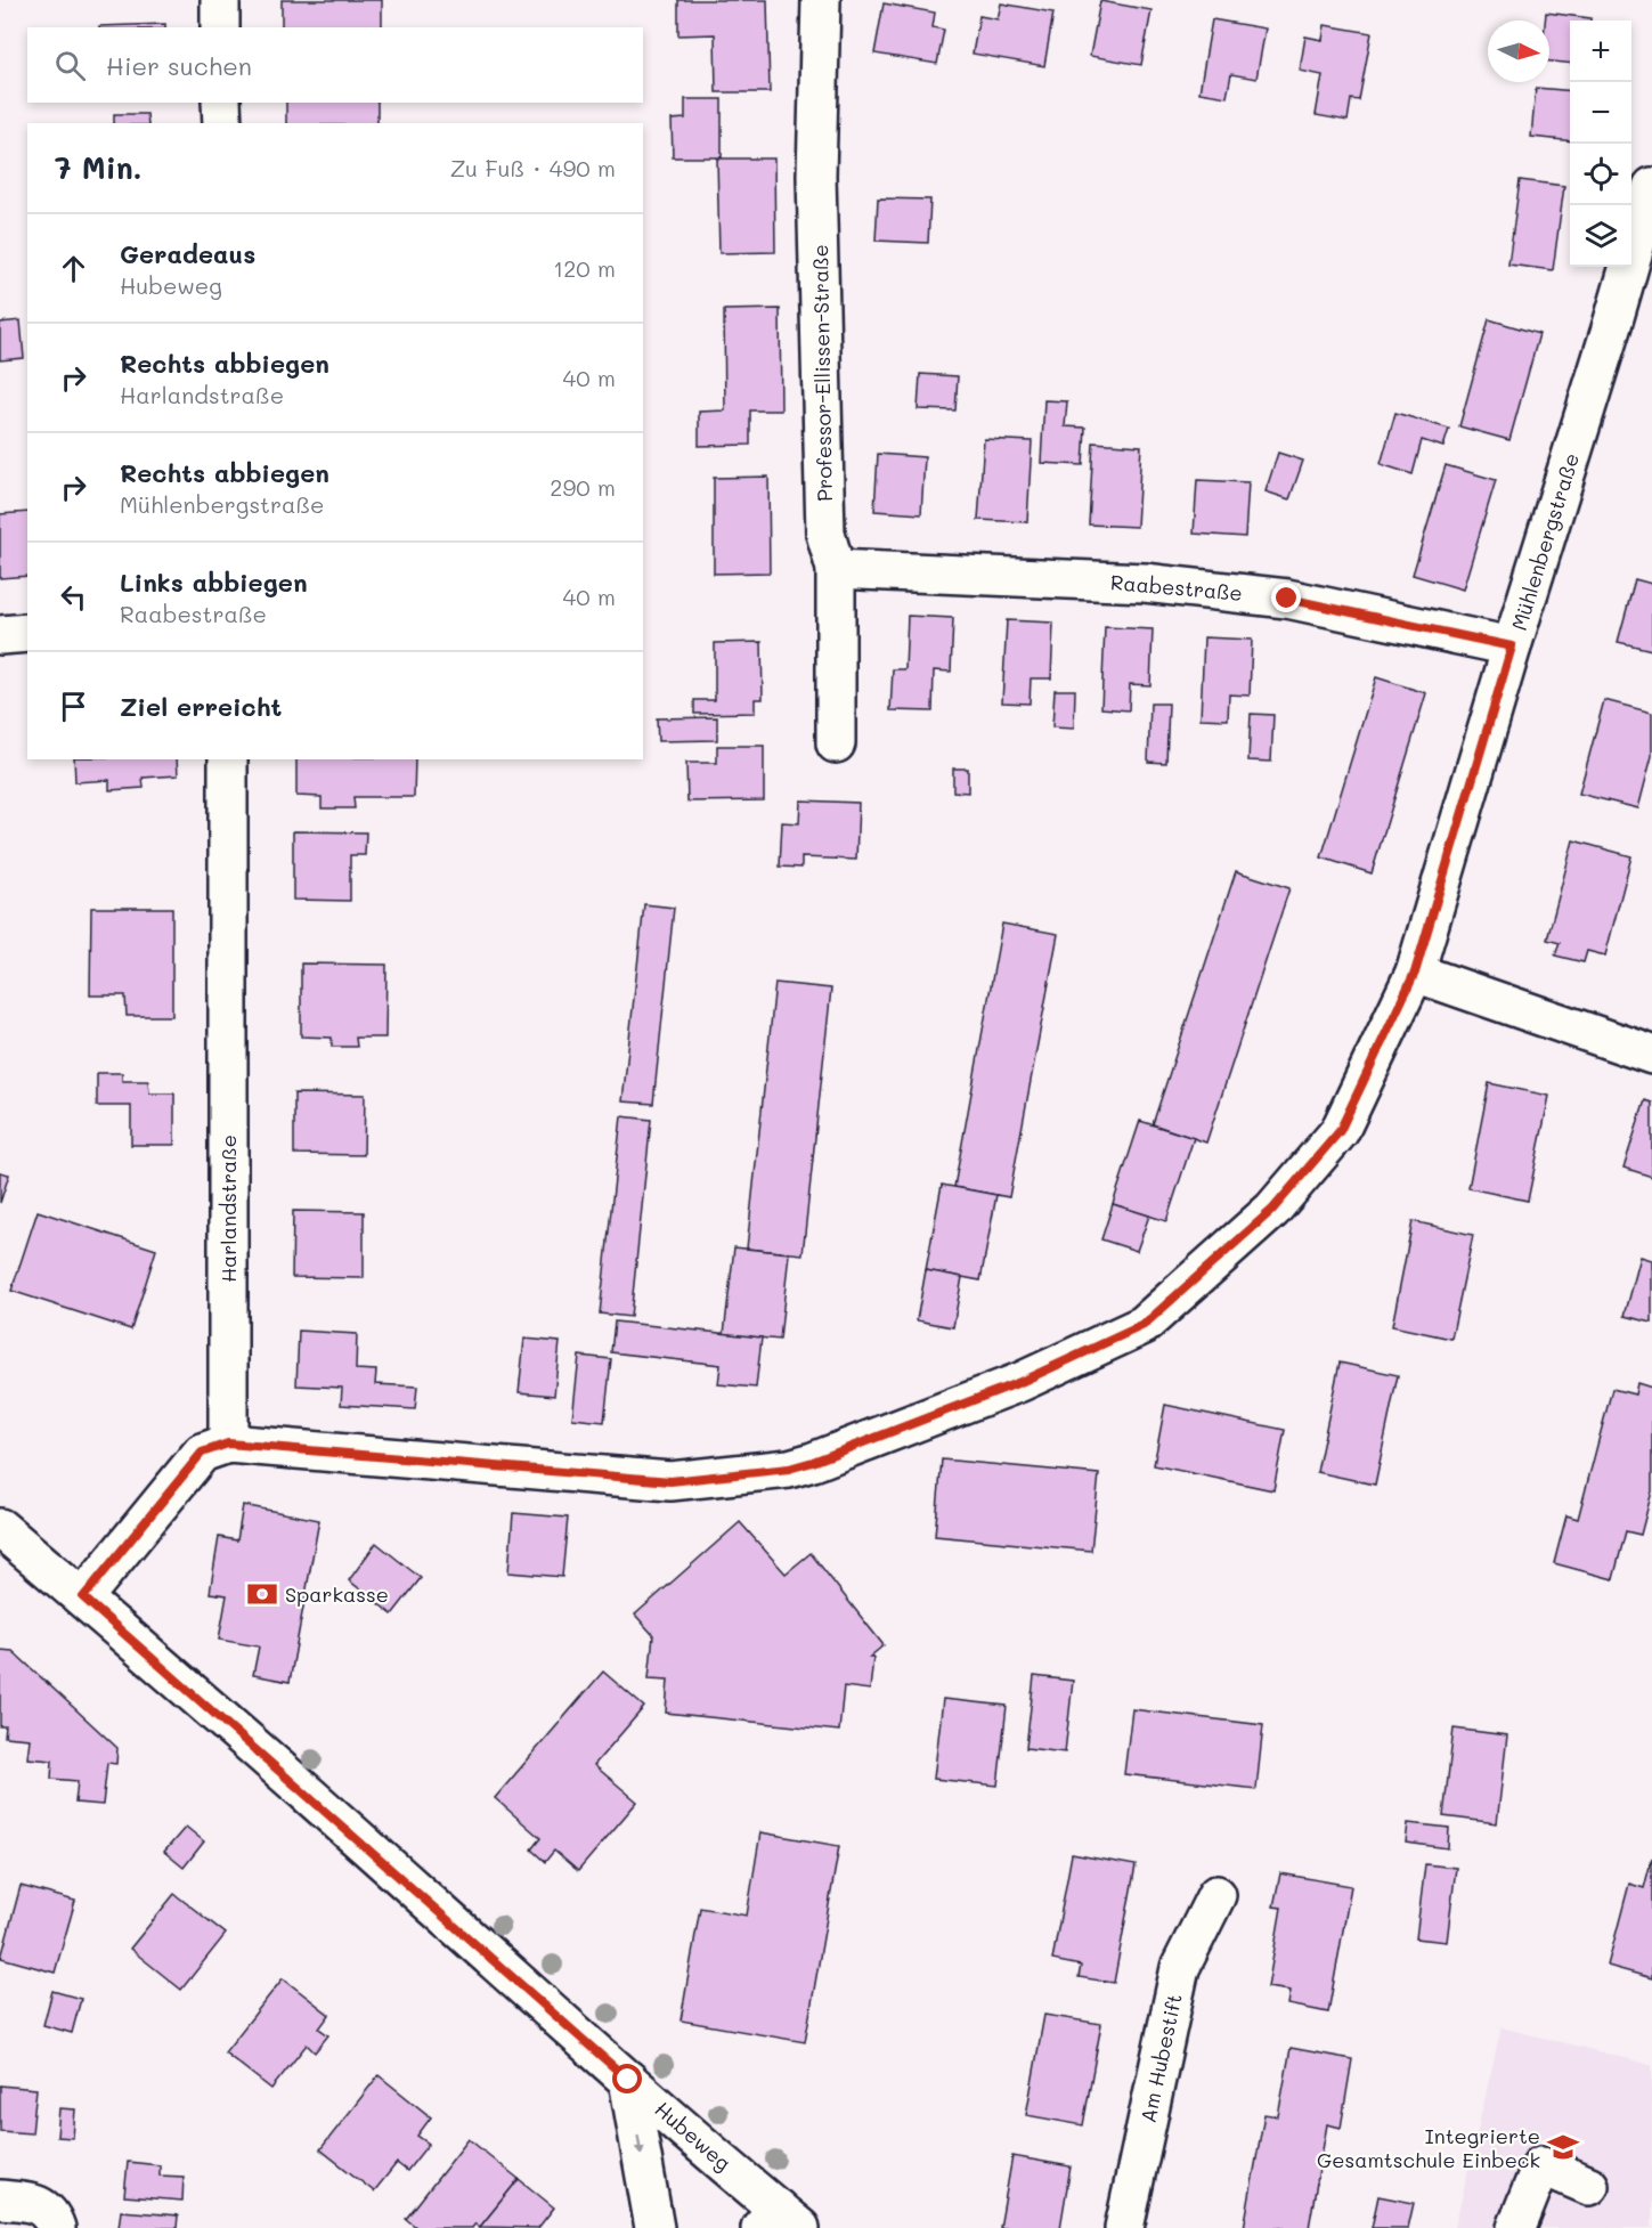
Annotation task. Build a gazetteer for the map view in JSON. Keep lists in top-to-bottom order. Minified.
{"streets":{"street":["Professor-Ellissen-Straße","Mühlenbergstraße","Raabestraße","Harlandstraße","Am Hubestift","Hubeweg"]},"crossings":[["Professor-Ellissen-Straße","Raabestraße"],["Mühlenbergstraße","Raabestraße"],["Mühlenbergstraße","Harlandstraße"]],"places":{"bank":["Sparkasse"],"school or university":["Integrierte Gesamtschule Einbeck"]},"north":"right","page":{"map_buttons":["+","−"],"search":"Hier suchen","heading":["7 Min.","Zu Fuß · 490 m"],"list":[["Geradeaus","Hubeweg","120 m"],["Rechts abbiegen","Harlandstraße","40 m"],["Rechts abbiegen","Mühlenbergstraße","290 m"],["Links abbiegen","Raabestraße","40 m"],"Ziel erreicht"]}}
